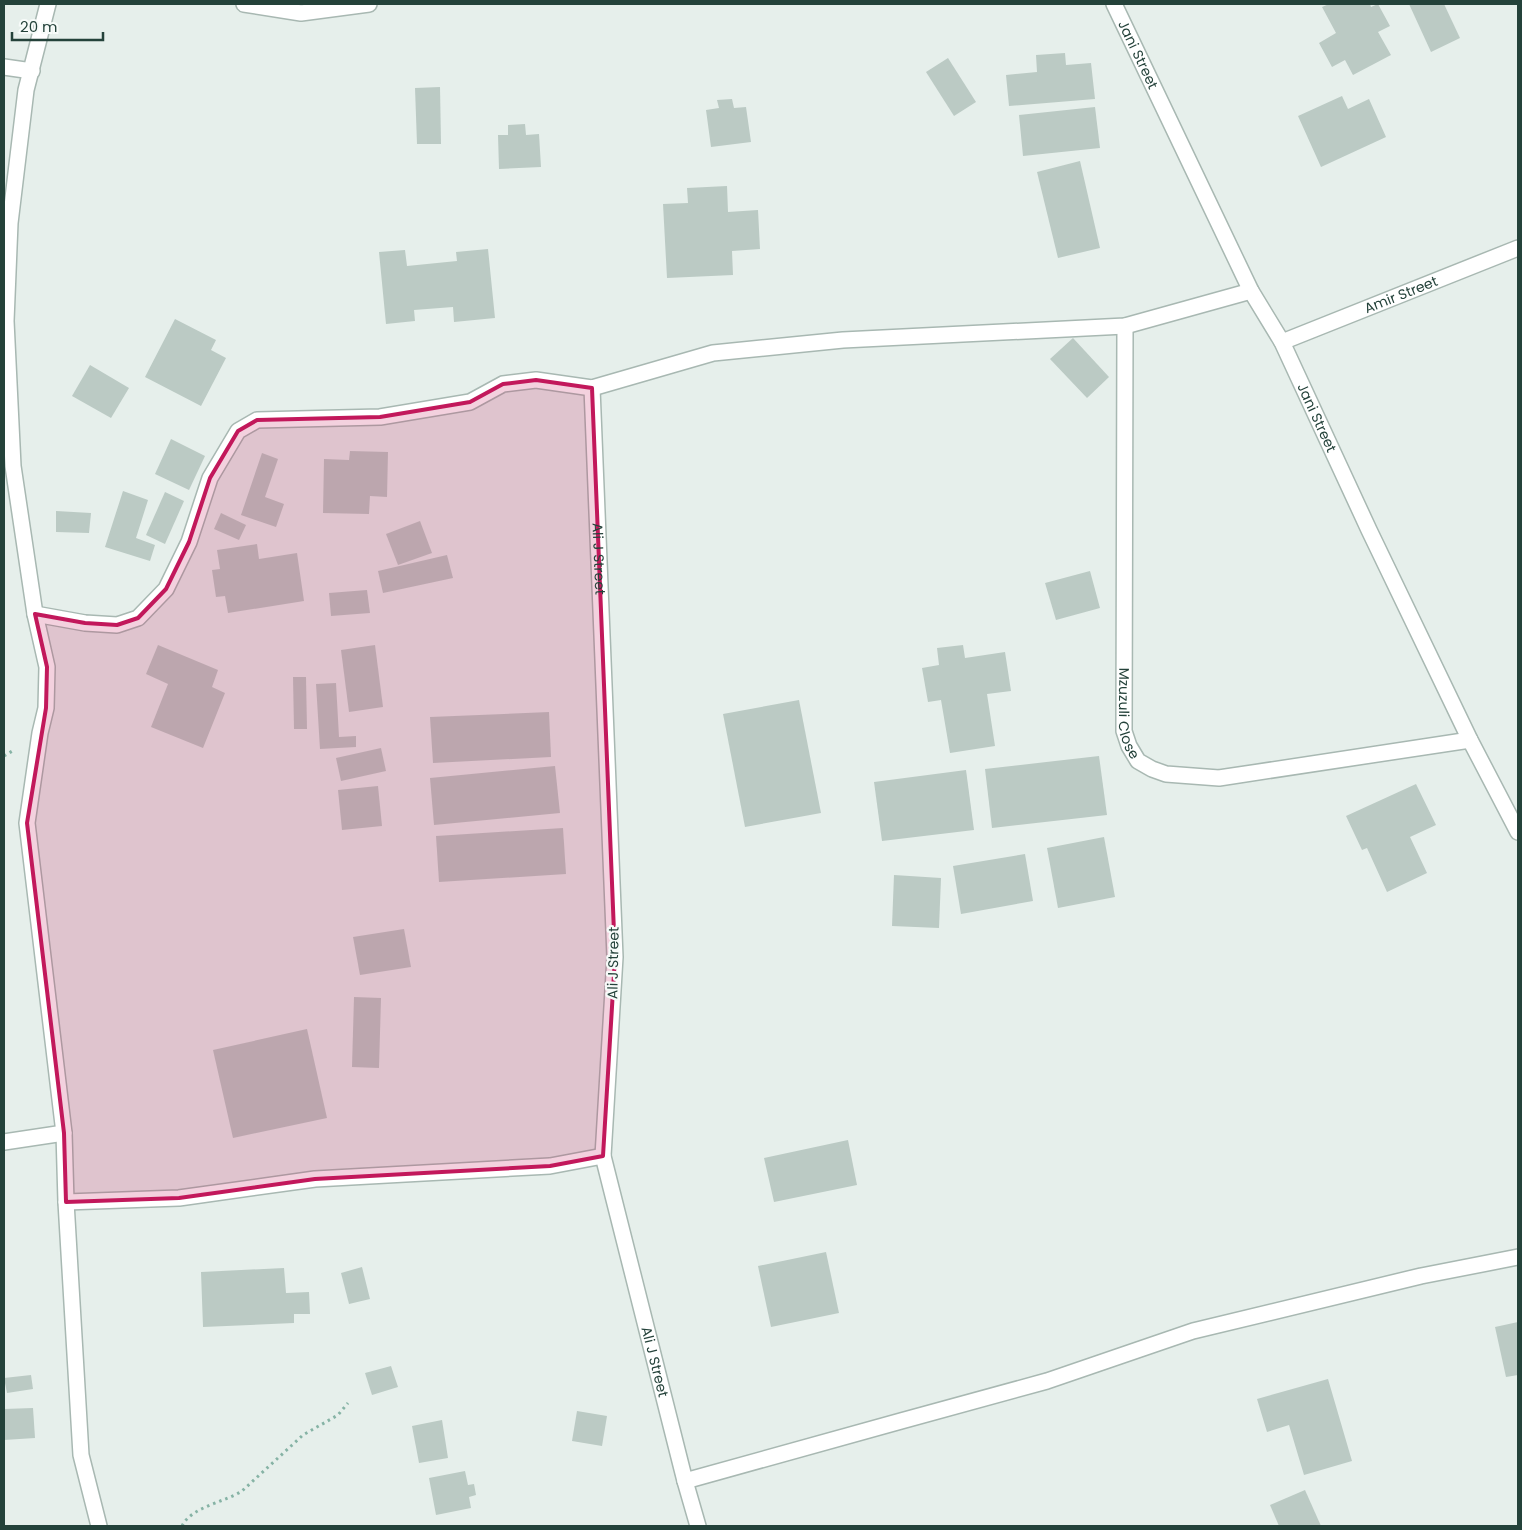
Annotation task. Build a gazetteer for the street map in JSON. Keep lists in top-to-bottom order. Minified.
{"streets":{"street":["Jani Street","Amir Street","Ali J Street","Mzuzuli Close"]},"crossings":[["Jani Street","Amir Street"],["Jani Street","Mzuzuli Close"]],"scale_bar":"20 m"}
